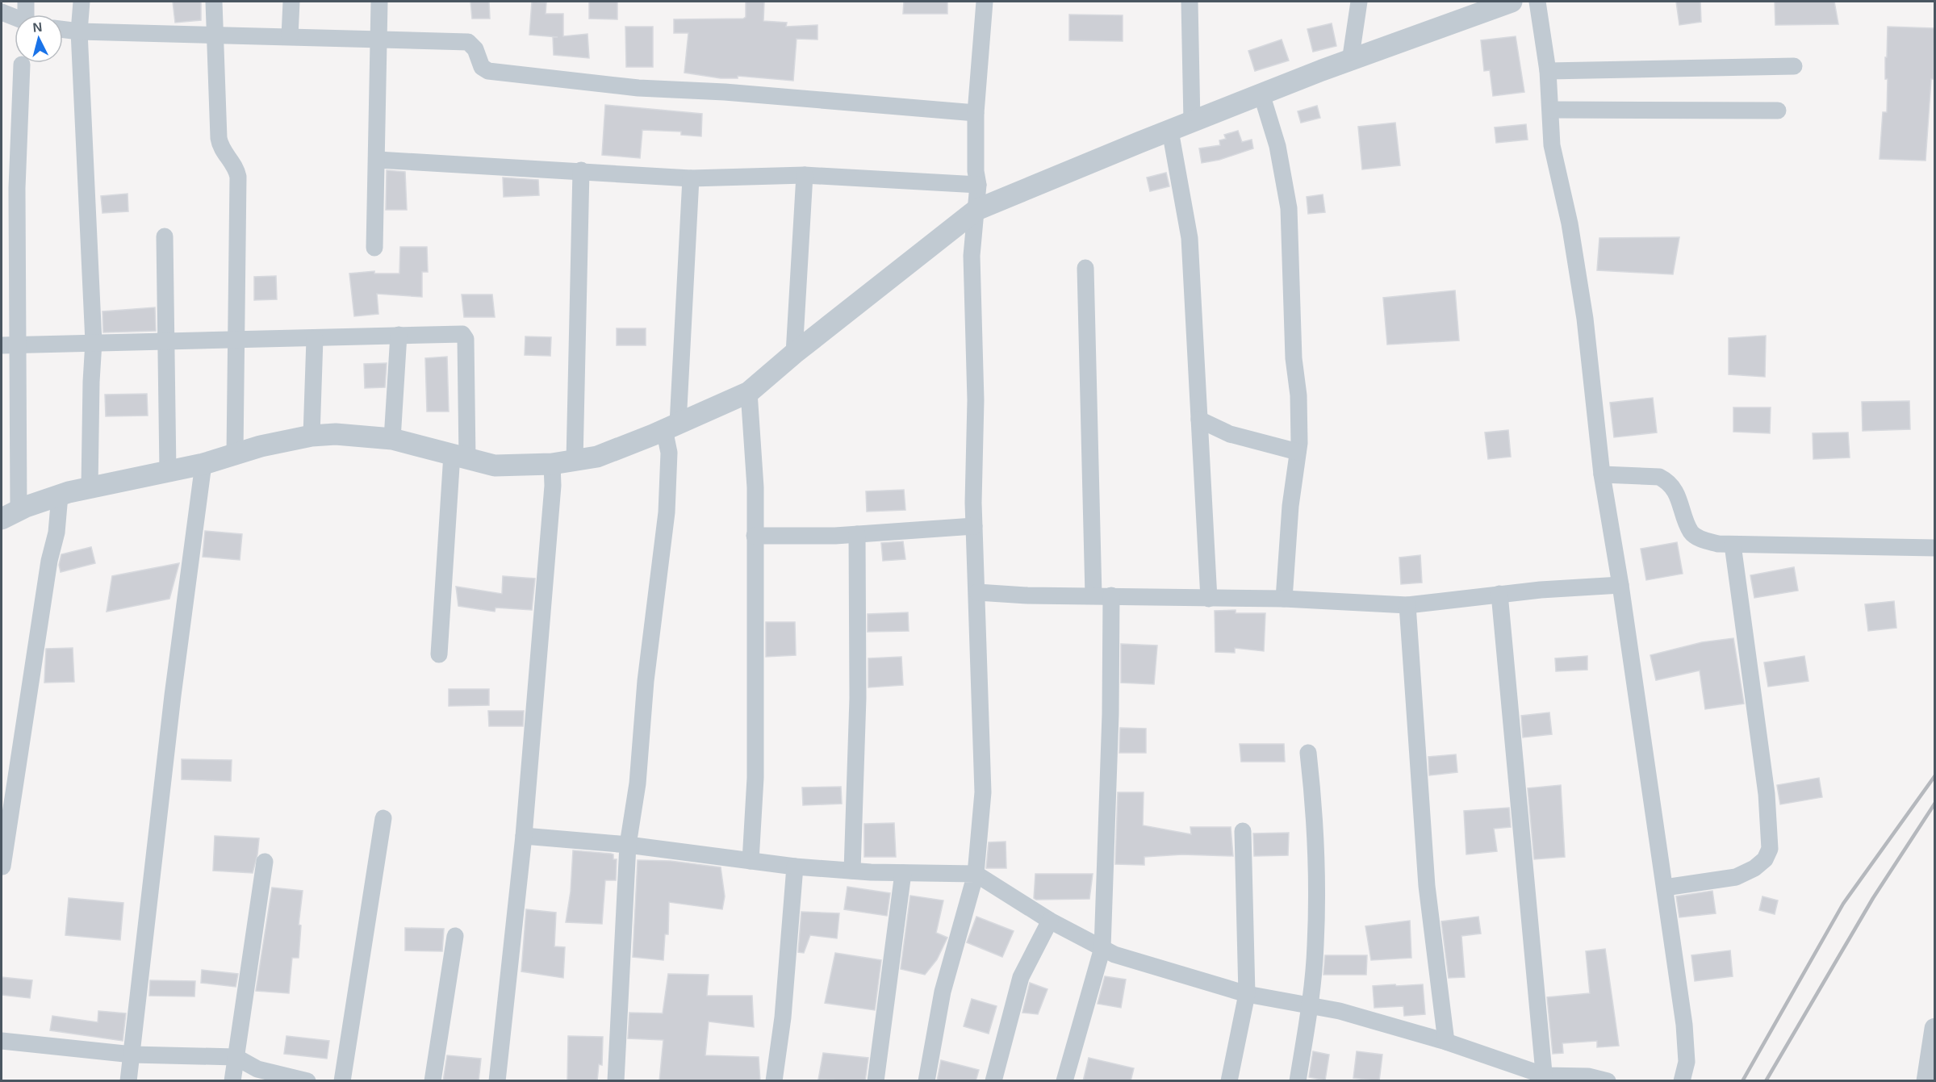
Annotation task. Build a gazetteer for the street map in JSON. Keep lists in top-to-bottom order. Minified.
{"north":"top"}
